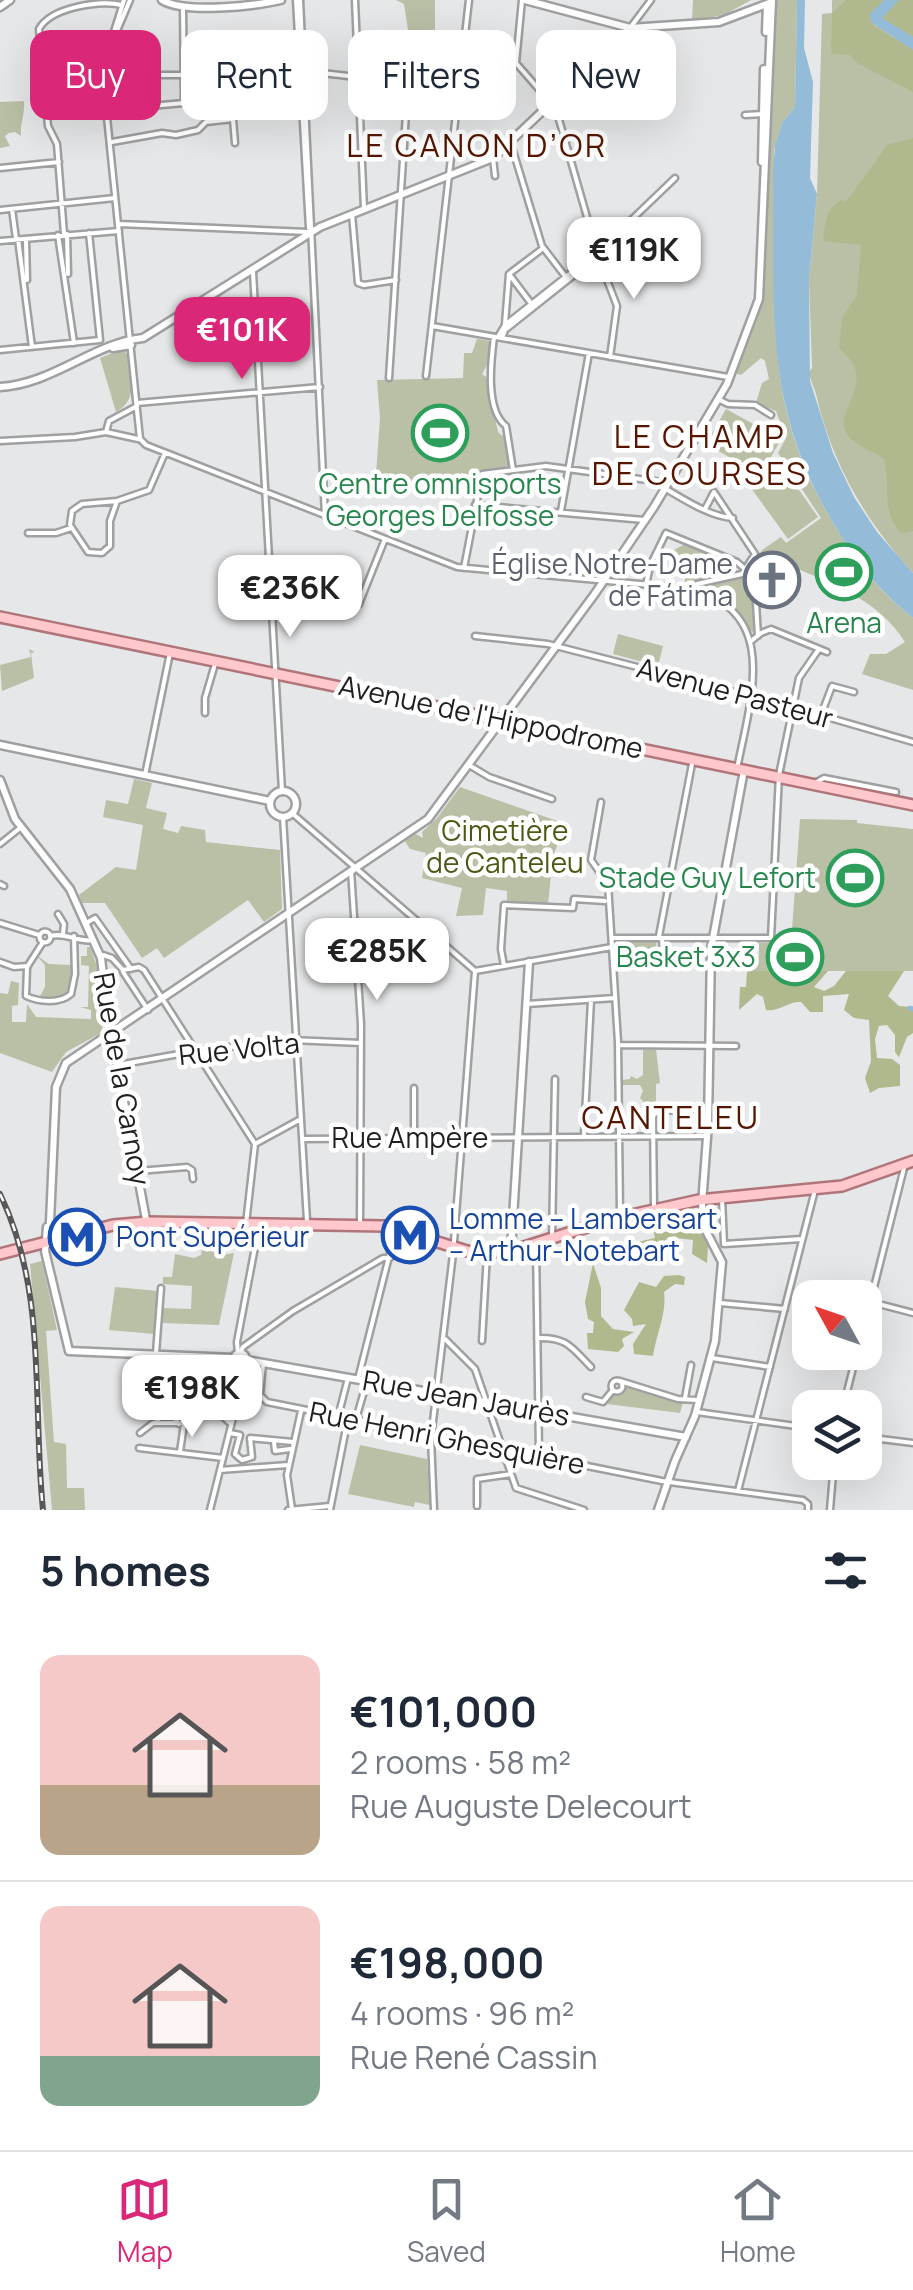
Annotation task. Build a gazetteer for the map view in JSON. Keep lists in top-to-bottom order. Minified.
{"streets":{"main road":["Avenue de l'Hippodrome"],"street":["Avenue Pasteur","Rue Volta","Rue de la Carnoy","Rue Ampère","Rue Jean Jaurès","Rue Henri Ghesquière"]},"crossings":[["Rue Volta","Rue de la Carnoy"],["Rue Jean Jaurès","Rue Henri Ghesquière"]],"districts":["LE CANON D’OR","LE CHAMP DE COURSES","CANTELEU"],"parks":["Cimetière de Canteleu"],"places":{"sports":["Centre omnisports Georges Delfosse","Arena","Stade Guy Lefort","Basket 3x3"],"church":["Église Notre-Dame de Fátima"],"metro station":["Lomme – Lambersart – Arthur-Notebart","Pont Supérieur"]},"north":"top left","page":{"chip":["Buy","Rent","Filters","New"],"price":["€119K","€101K","€236K","€285K","€198K"],"heading":"5 homes","list":[{"name":"€101,000","note":"2 rooms · 58 m² · Rue Auguste Delecourt"},{"name":"€198,000","note":"4 rooms · 96 m² · Rue René Cassin"}],"tabs":["Map","Saved","Home"]}}
